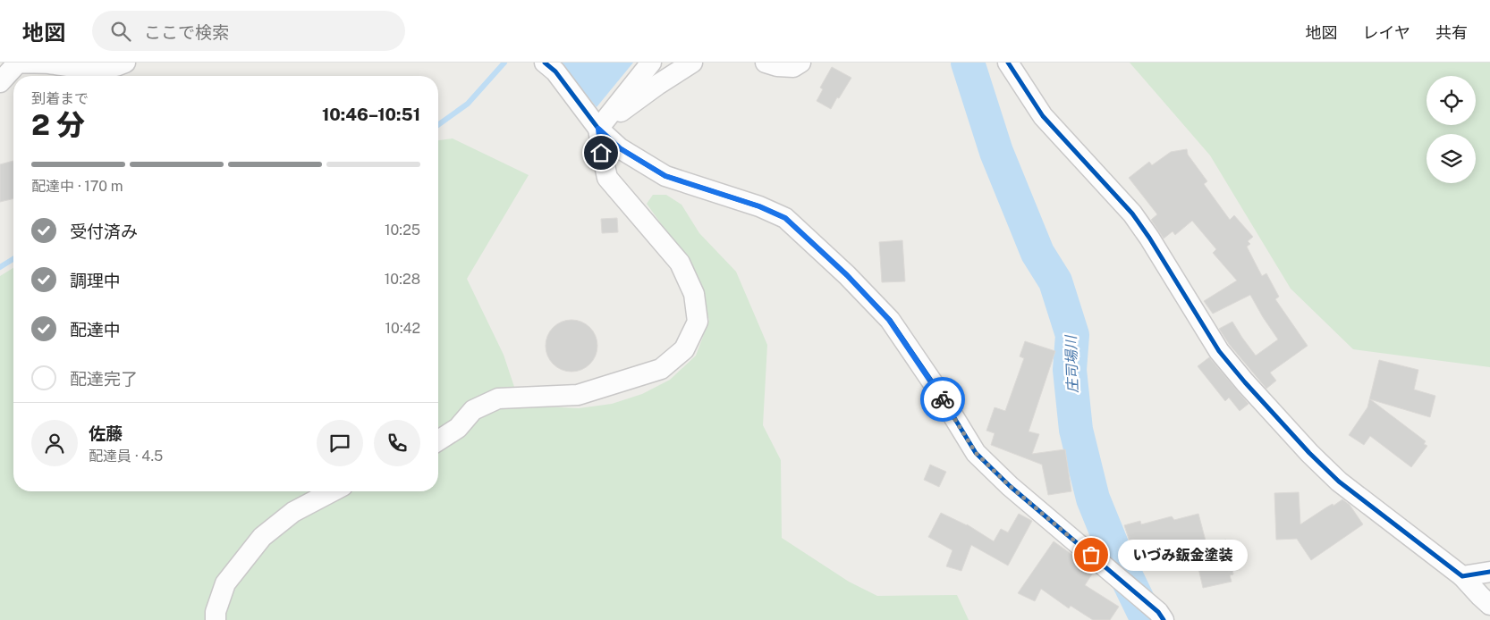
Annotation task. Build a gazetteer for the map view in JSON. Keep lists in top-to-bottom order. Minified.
{"water":["庄司場川"],"places":["いづみ鈑金塗装"],"page":{"header":"地図","search":"ここで検索","nav":["地図","レイヤ","共有"],"heading":["2 分","到着まで","10:46–10:51"],"panel":["佐藤","配達員 · 4.5"],"bar":"配達中 · 170 m","list":[["受付済み","10:25"],["調理中","10:28"],["配達中","10:42"],"配達完了"],"bubble":"いづみ鈑金塗装"}}
